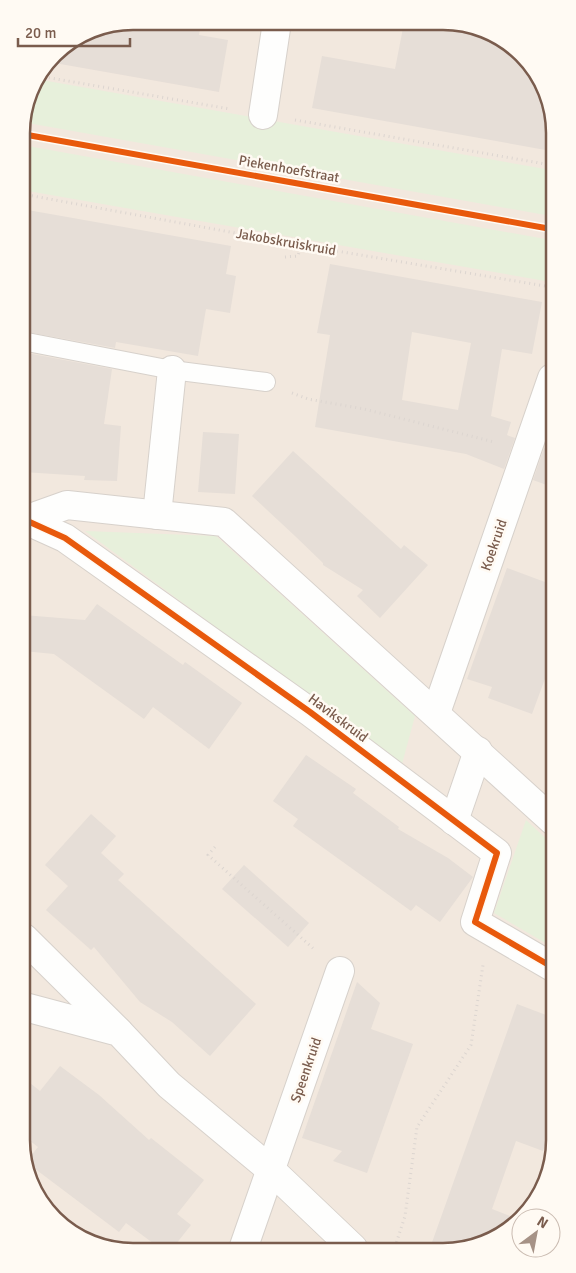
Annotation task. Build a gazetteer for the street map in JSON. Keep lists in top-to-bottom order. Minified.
{"streets":{"street":["Koekruid","Havikskruid","Speenkruid"],"path":["Jakobskruiskruid"],"cycle path":["Piekenhoefstraat"]},"crossings":[["Koekruid","Havikskruid"]],"scale_bar":"20 m","north":"top right"}
